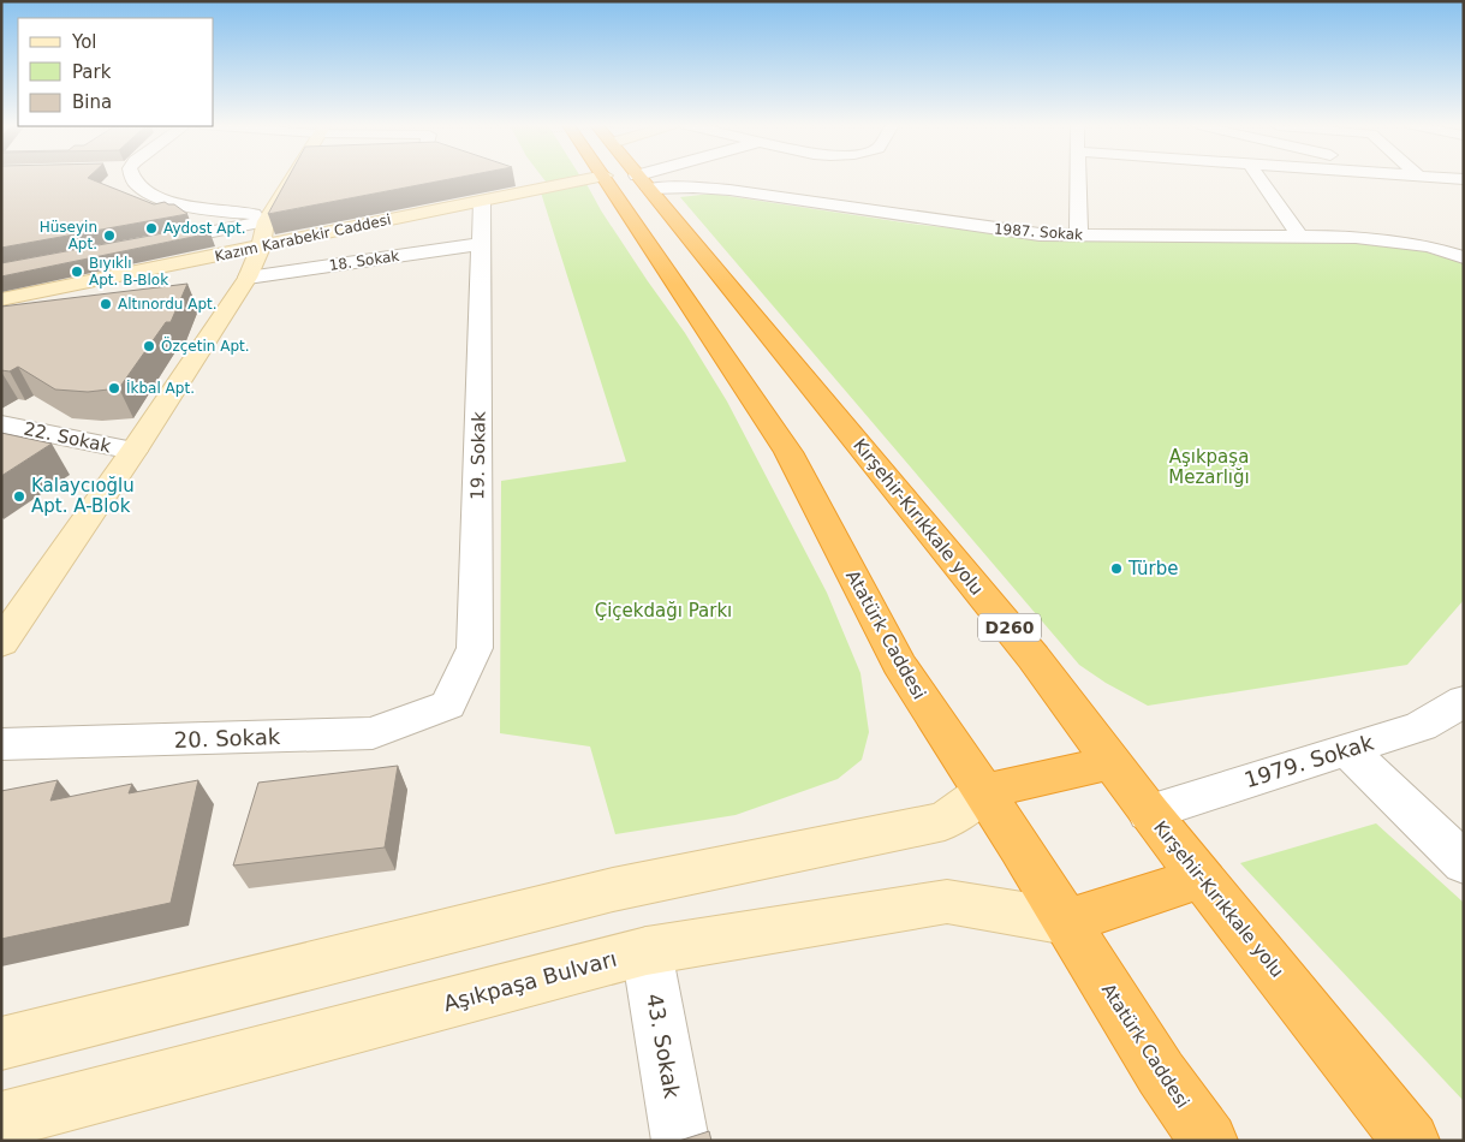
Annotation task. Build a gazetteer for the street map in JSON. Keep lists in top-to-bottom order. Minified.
{"streets":{"highway":["Kırşehir-Kırıkkale yolu","D260","Atatürk Caddesi"],"street":["1987. Sokak","Kazım Karabekir Caddesi","18. Sokak","22. Sokak","19. Sokak","20. Sokak","1979. Sokak","Aşıkpaşa Bulvarı","43. Sokak"]},"crossings":[["Kazım Karabekir Caddesi","19. Sokak"],["18. Sokak","19. Sokak"],["19. Sokak","20. Sokak"],["Kırşehir-Kırıkkale yolu","1979. Sokak"],["Atatürk Caddesi","Aşıkpaşa Bulvarı"],["Aşıkpaşa Bulvarı","43. Sokak"]],"parks":["Aşıkpaşa Mezarlığı","Çiçekdağı Parkı"],"places":["Aydost Apt.","Hüseyin Apt.","Bıyıklı Apt. B-Blok","Altınordu Apt.","Özçetin Apt.","İkbal Apt.","Kalaycıoğlu Apt. A-Blok","Türbe"],"legend":["Yol","Park","Bina"]}
